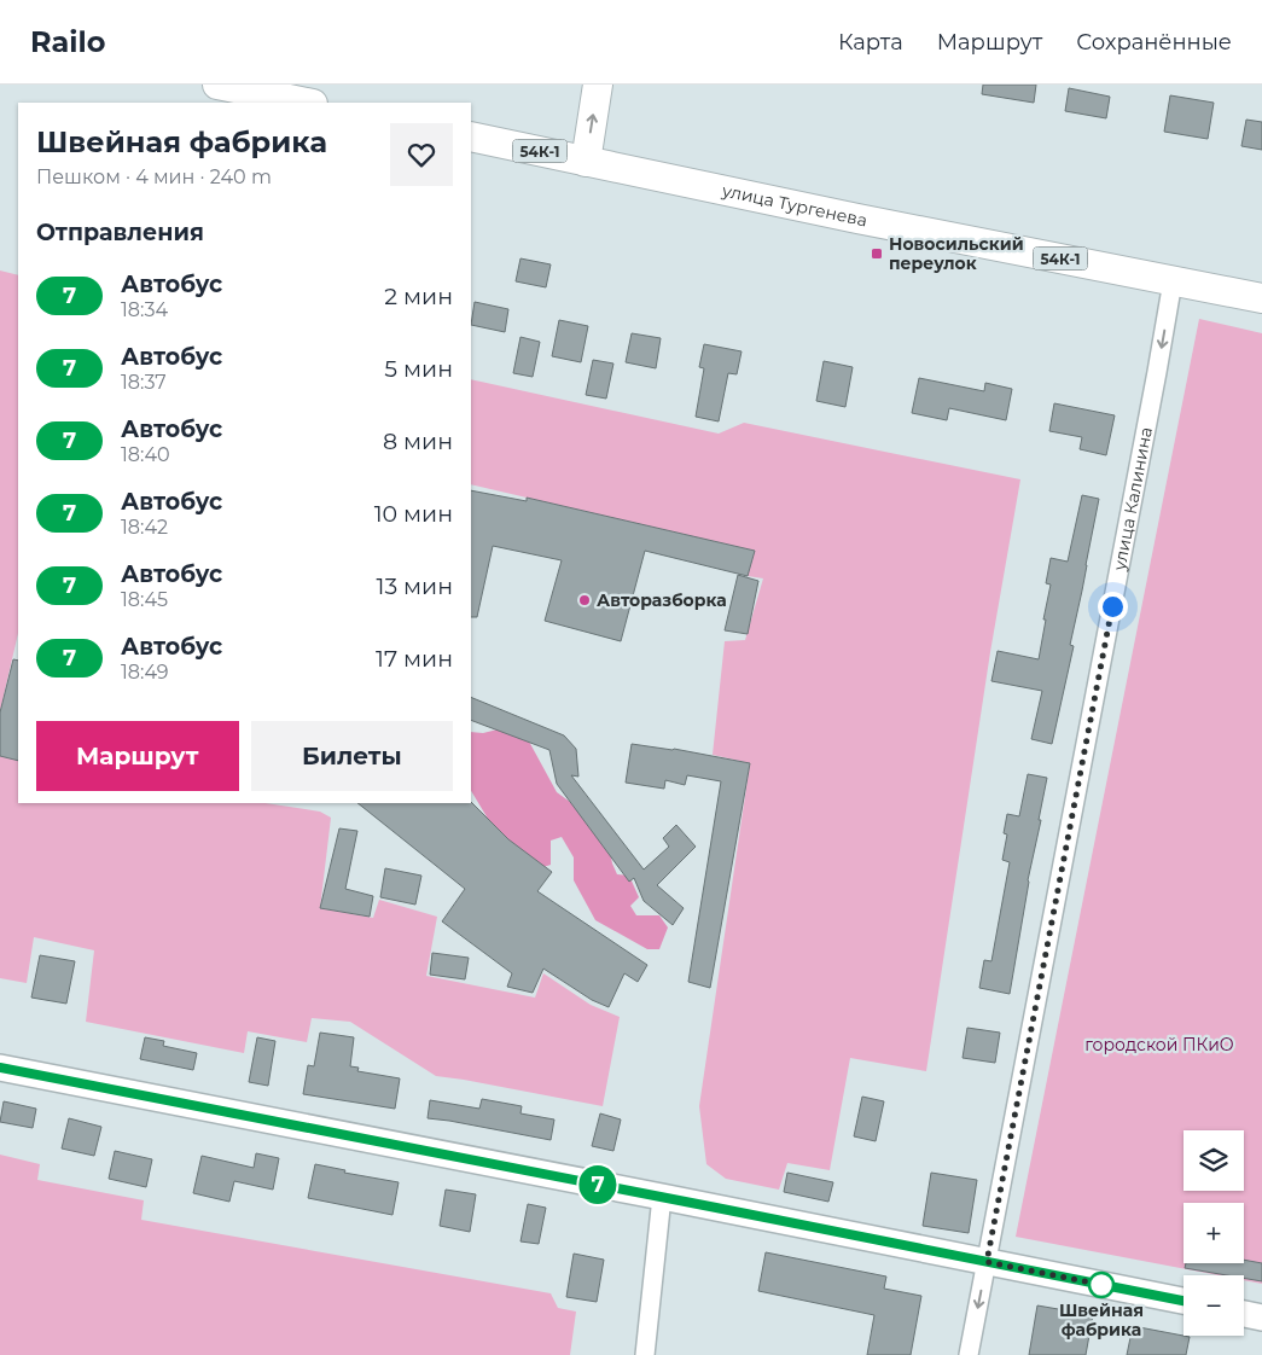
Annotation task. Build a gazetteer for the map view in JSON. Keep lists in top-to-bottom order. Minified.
{"streets":{"main road":["54К-1","улица Тургенева"],"street":["улица Калинина"]},"crossings":[["54К-1","улица Тургенева"],["улица Тургенева","улица Калинина"]],"one_way":["улица Калинина"],"parks":["городской ПКиО"],"places":{"transit":["Новосильский переулок"],"other":["Авторазборка","Швейная фабрика"]},"lines":["bus line 7"],"page":{"header":"Railo","nav":["Карта","Маршрут","Сохранённые"],"on_map":"7","heading":[["Швейная фабрика","Пешком · 4 мин · 240 m"],"Отправления"],"list":[{"mark":"7","name":"Автобус","note":"18:34","value":"2 мин"},{"mark":"7","name":"Автобус","note":"18:37","value":"5 мин"},{"mark":"7","name":"Автобус","note":"18:40","value":"8 мин"},{"mark":"7","name":"Автобус","note":"18:42","value":"10 мин"},{"mark":"7","name":"Автобус","note":"18:45","value":"13 мин"},{"mark":"7","name":"Автобус","note":"18:49","value":"17 мин"}],"buttons":["Маршрут","Билеты"],"map_buttons":["+","−"]}}
